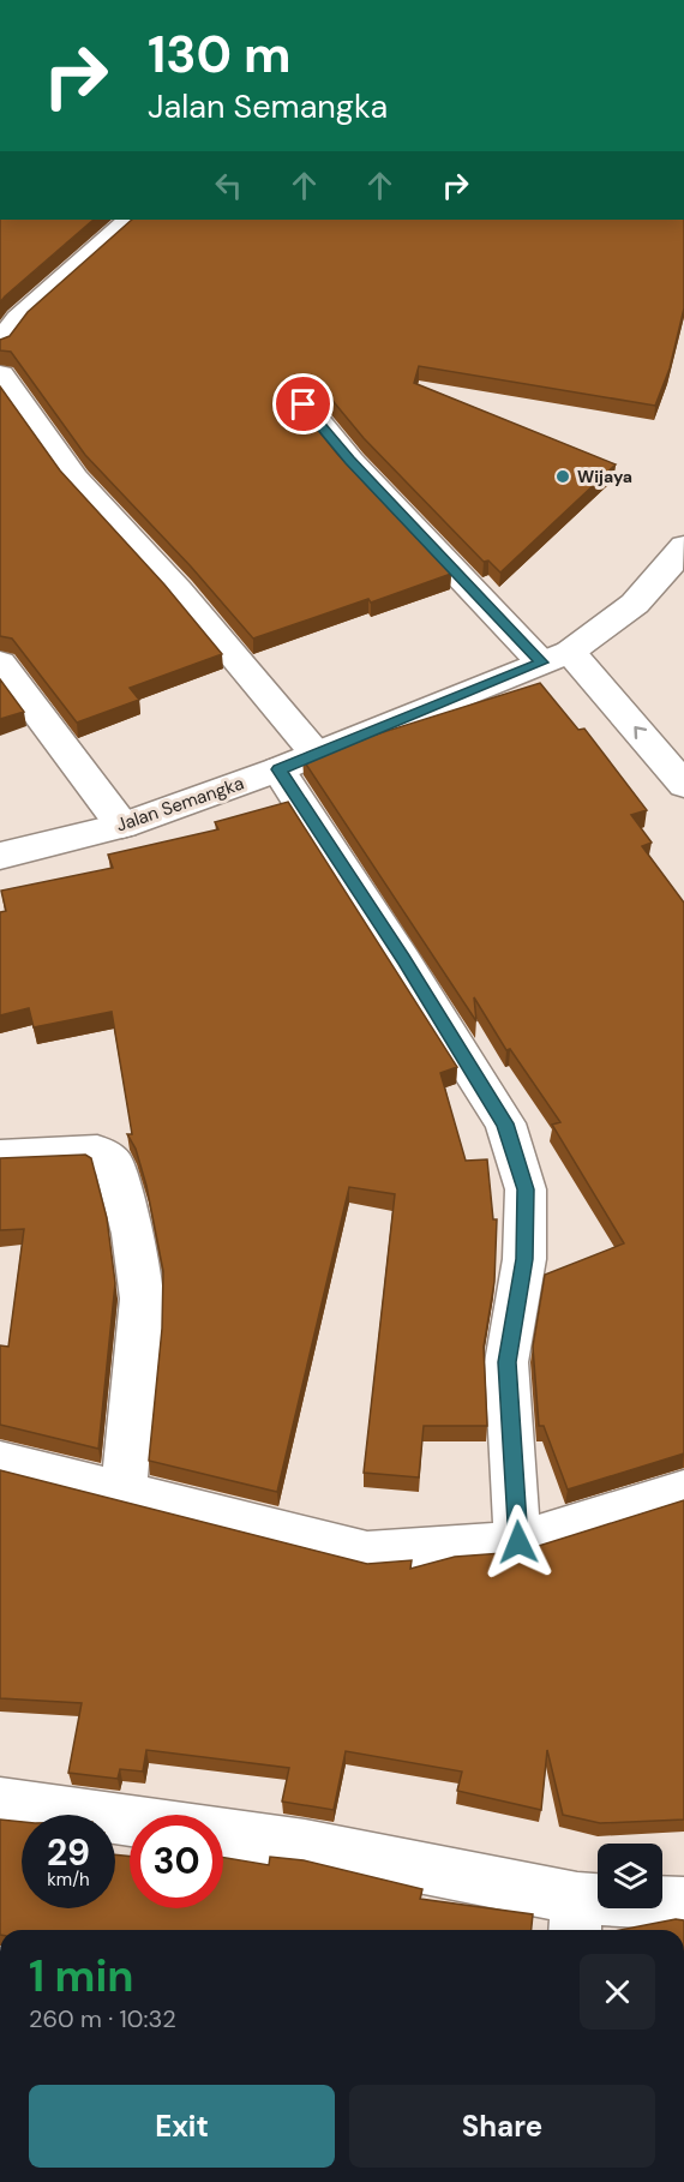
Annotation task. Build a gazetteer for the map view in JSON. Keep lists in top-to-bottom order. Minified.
{"streets":{"street":["Jalan Semangka"]},"places":["Wijaya"],"page":{"turn":["130 m","Jalan Semangka"],"speed":"29 km/h","limit":"30","heading":["1 min","260 m · 10:32"],"buttons":["Exit","Share"]}}
